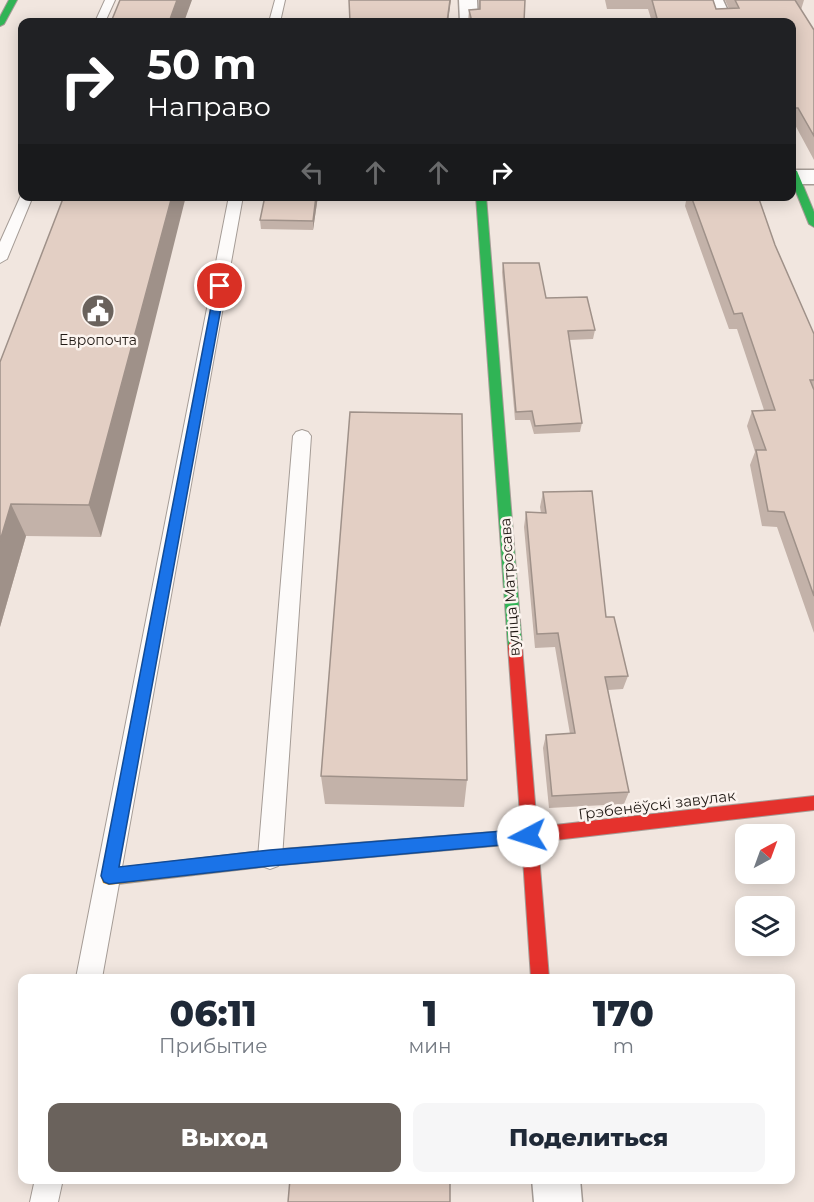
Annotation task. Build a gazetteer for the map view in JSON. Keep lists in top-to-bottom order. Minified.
{"streets":{"street":["вуліца Матросава","Грэбенёўскі завулак"]},"crossings":[["вуліца Матросава","Грэбенёўскі завулак"]],"places":{"public building":["Европочта"]},"north":"top right","page":{"turn":["50 m","Направо"],"eta":["06:11","Прибытие","1","мин","170","m"],"buttons":["Выход","Поделиться"]}}
